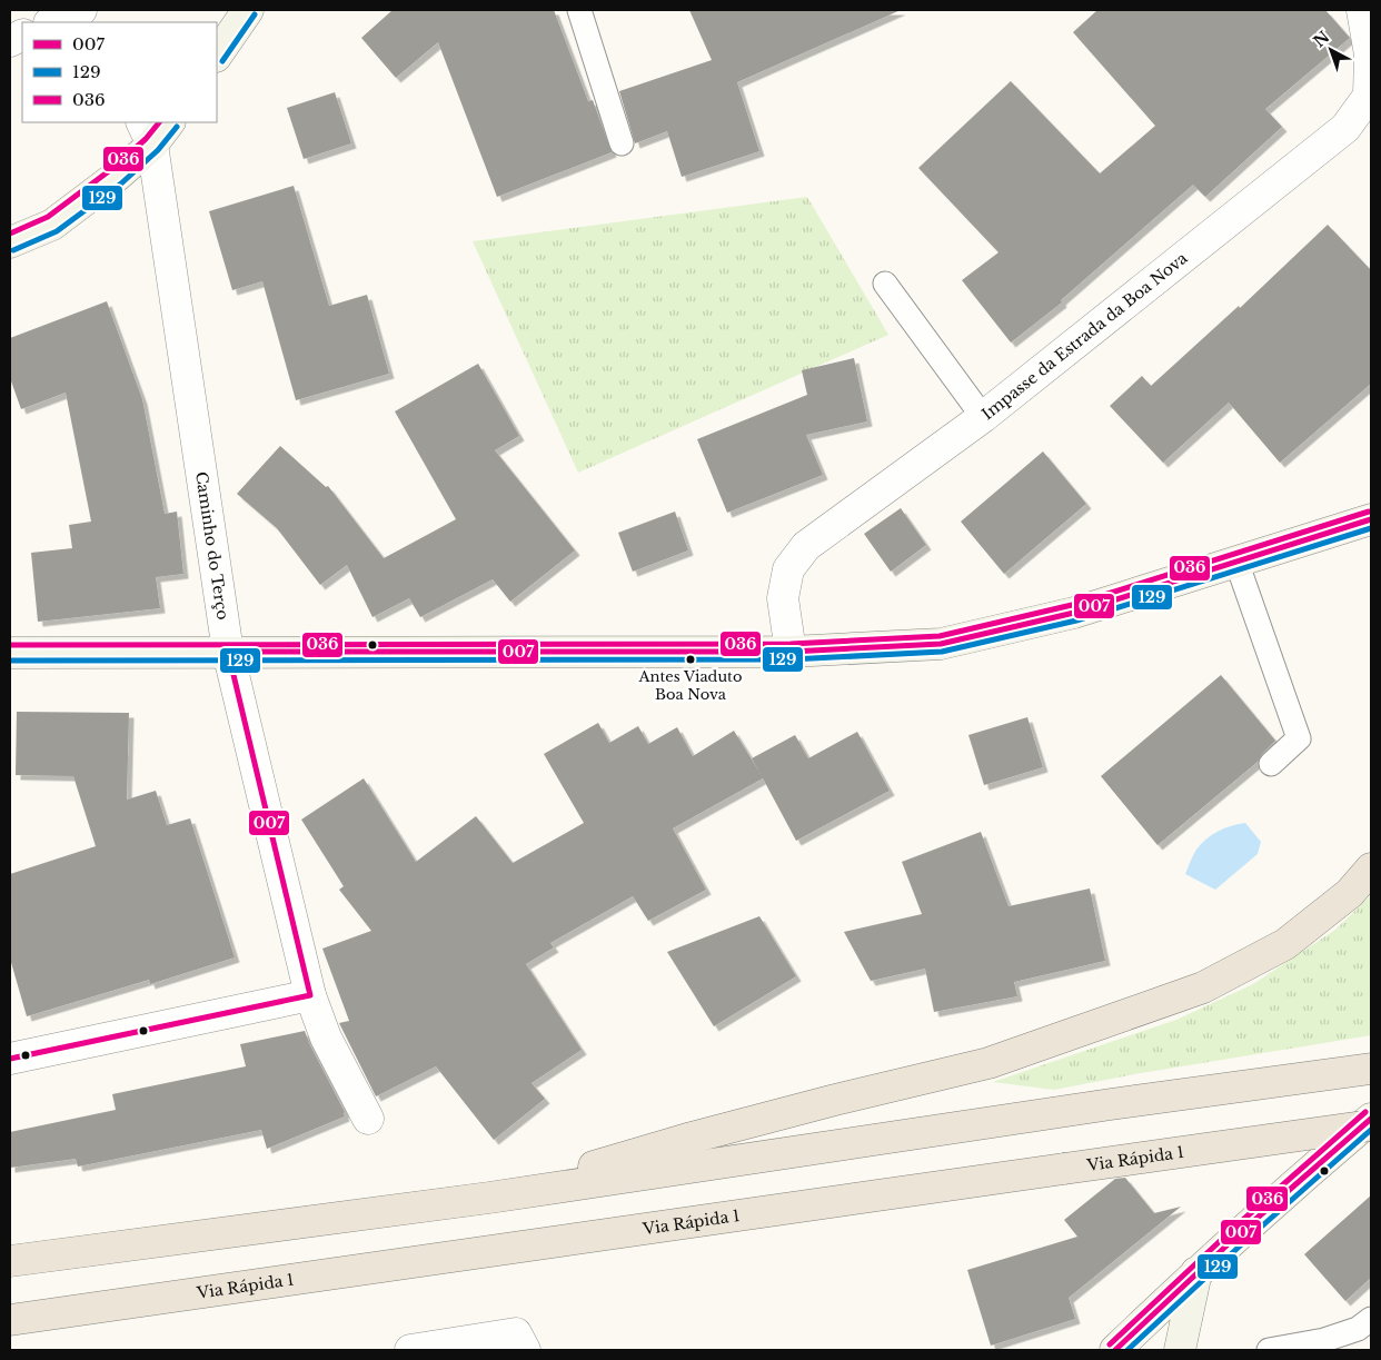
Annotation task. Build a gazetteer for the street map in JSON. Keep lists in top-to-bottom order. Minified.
{"streets":{"highway":["Via Rápida 1"],"street":["Impasse da Estrada da Boa Nova","Caminho do Terço"]},"places":["Antes Viaduto Boa Nova"],"lines":["transit line 129","transit line 036","transit line 007"],"legend":["007","129","036"],"north":"top left"}
